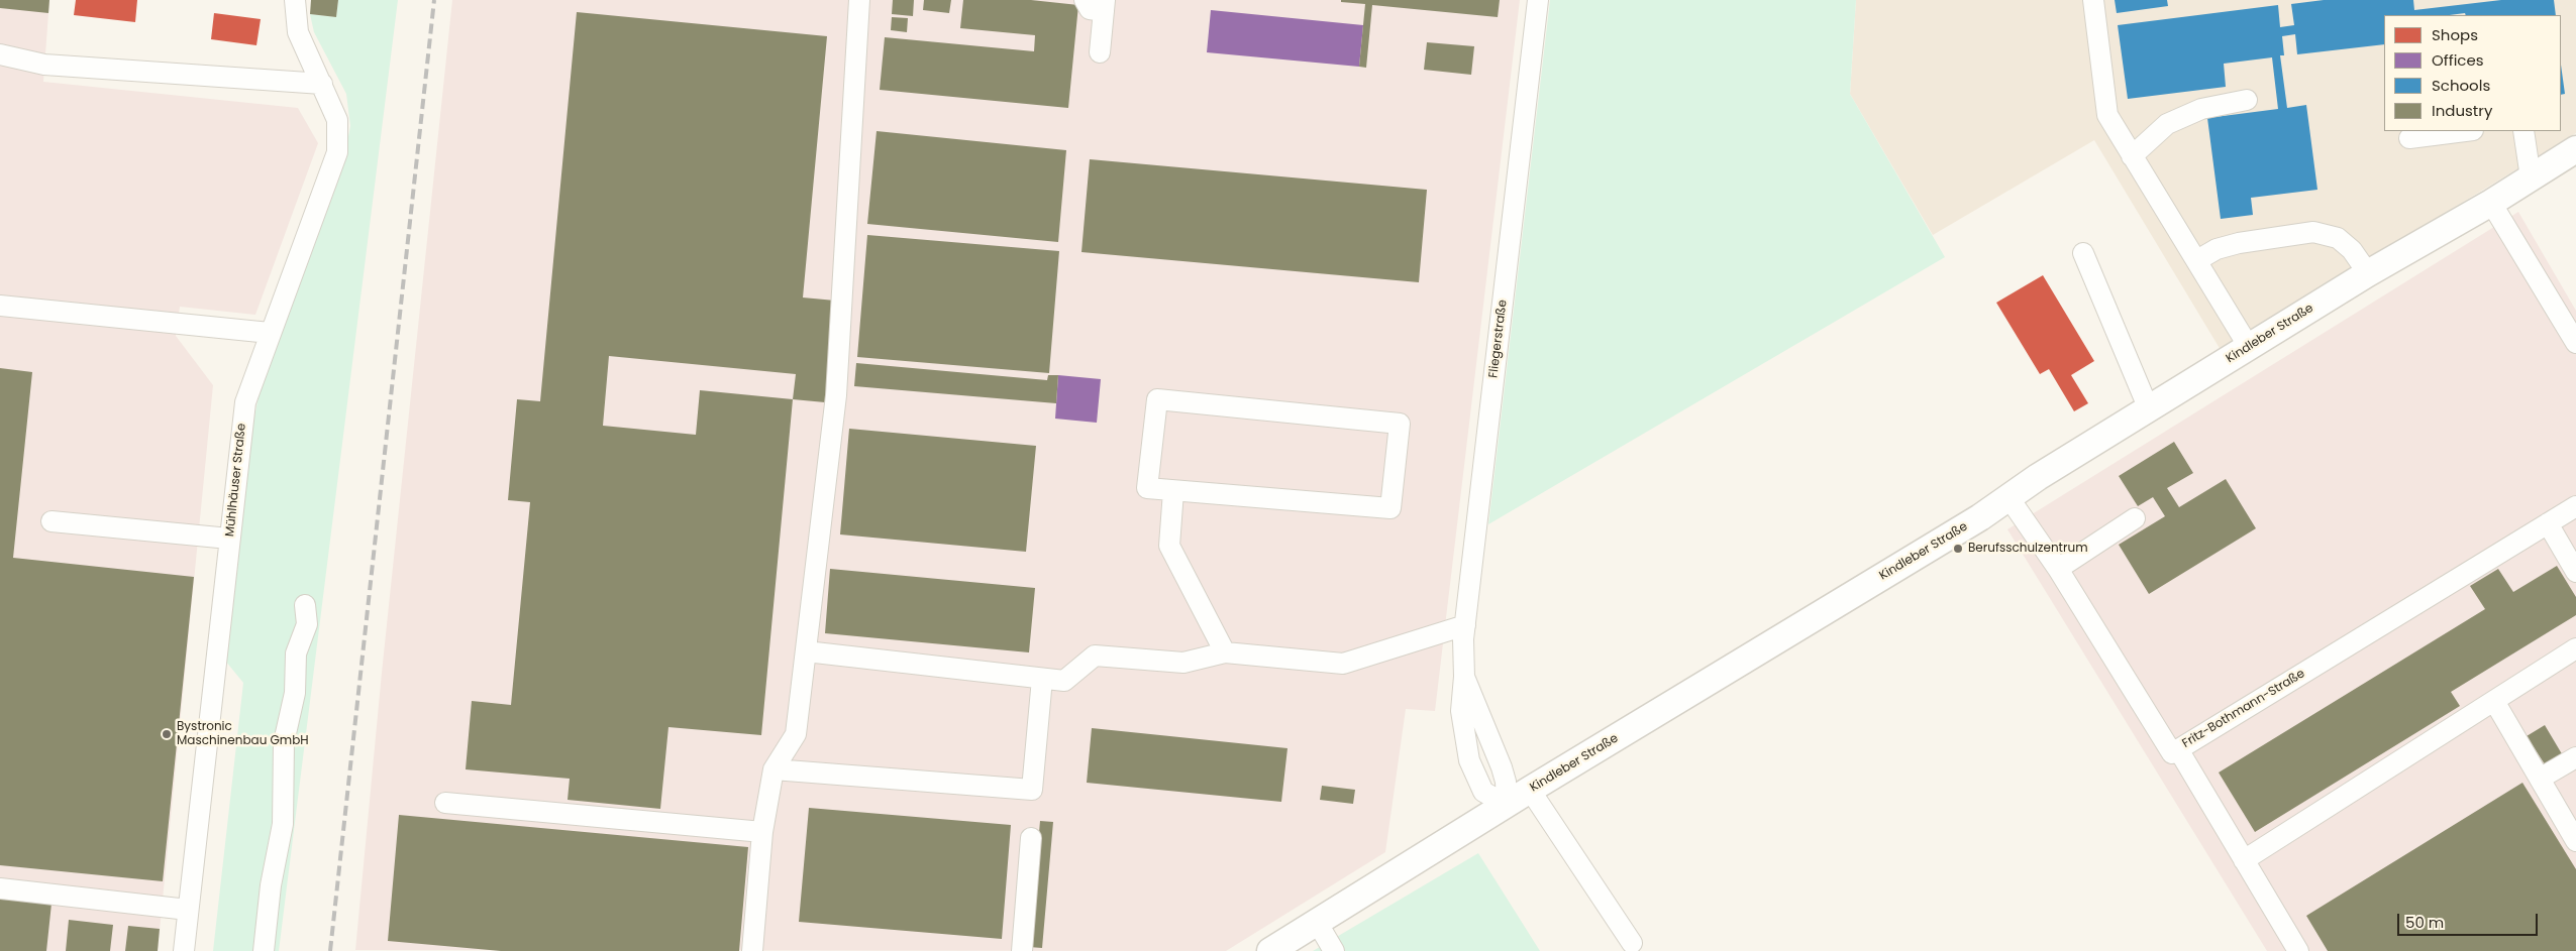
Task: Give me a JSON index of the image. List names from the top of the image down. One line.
{"streets":{"main road":["Kindleber Straße"],"street":["Fliegerstraße","Mühlhäuser Straße","Fritz-Bothmann-Straße"]},"crossings":[["Kindleber Straße","Fliegerstraße"],["Kindleber Straße","Fritz-Bothmann-Straße"]],"places":["Berufsschulzentrum","Bystronic Maschinenbau GmbH"],"legend":["Shops","Offices","Schools","Industry"],"scale_bar":"50 m"}
